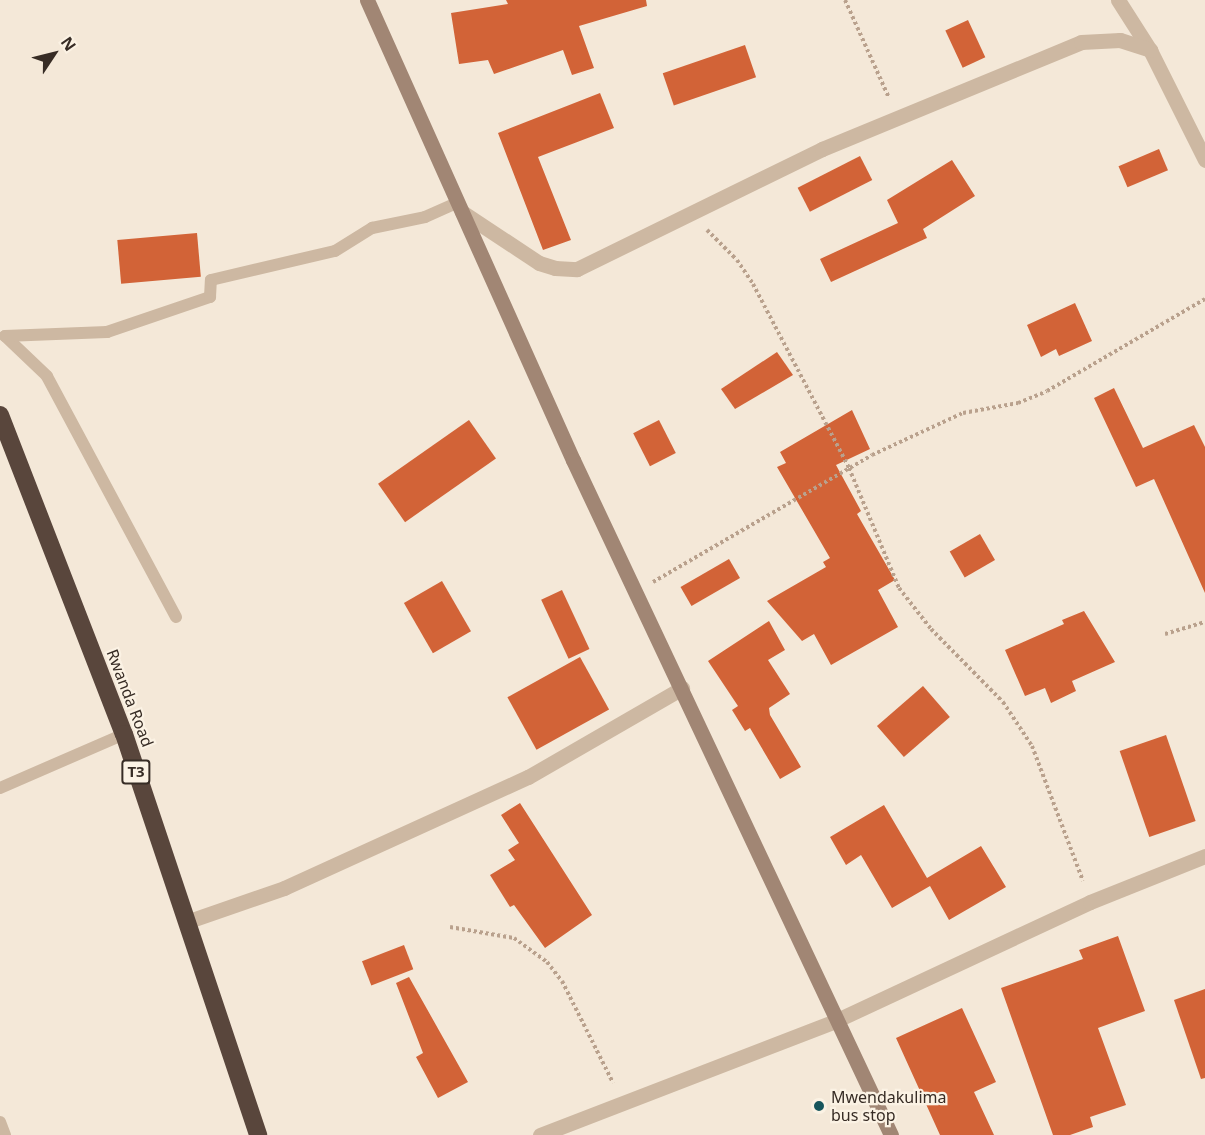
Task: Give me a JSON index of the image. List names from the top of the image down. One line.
{"streets":{"highway":["Rwanda Road","T3"]},"places":["Mwendakulima bus stop"],"north":"top right"}
